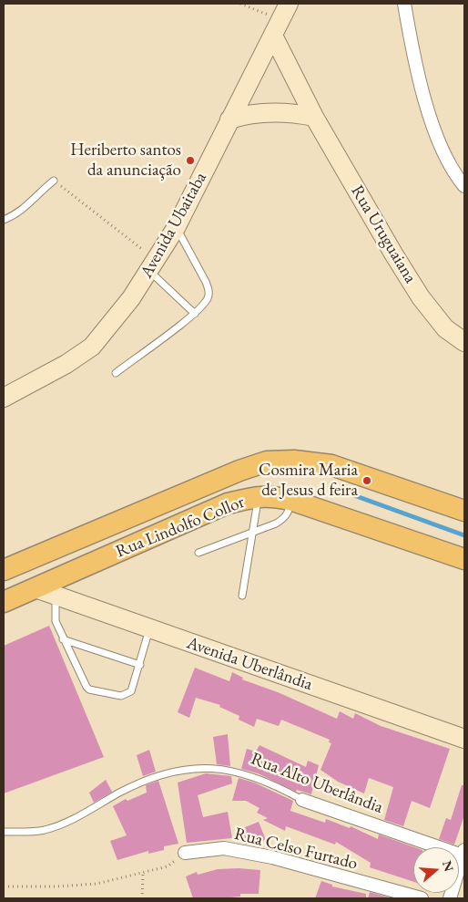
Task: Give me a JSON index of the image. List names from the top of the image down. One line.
{"streets":{"main road":["Rua Lindolfo Collor"],"street":["Avenida Ubaitaba","Rua Uruguaiana","Avenida Uberlândia","Rua Alto Uberlândia","Rua Celso Furtado"]},"crossings":[["Avenida Ubaitaba","Rua Uruguaiana"],["Rua Lindolfo Collor","Avenida Uberlândia"]],"places":["Heriberto santos da anunciação","Cosmira Maria de Jesus d feira"],"north":"right"}
